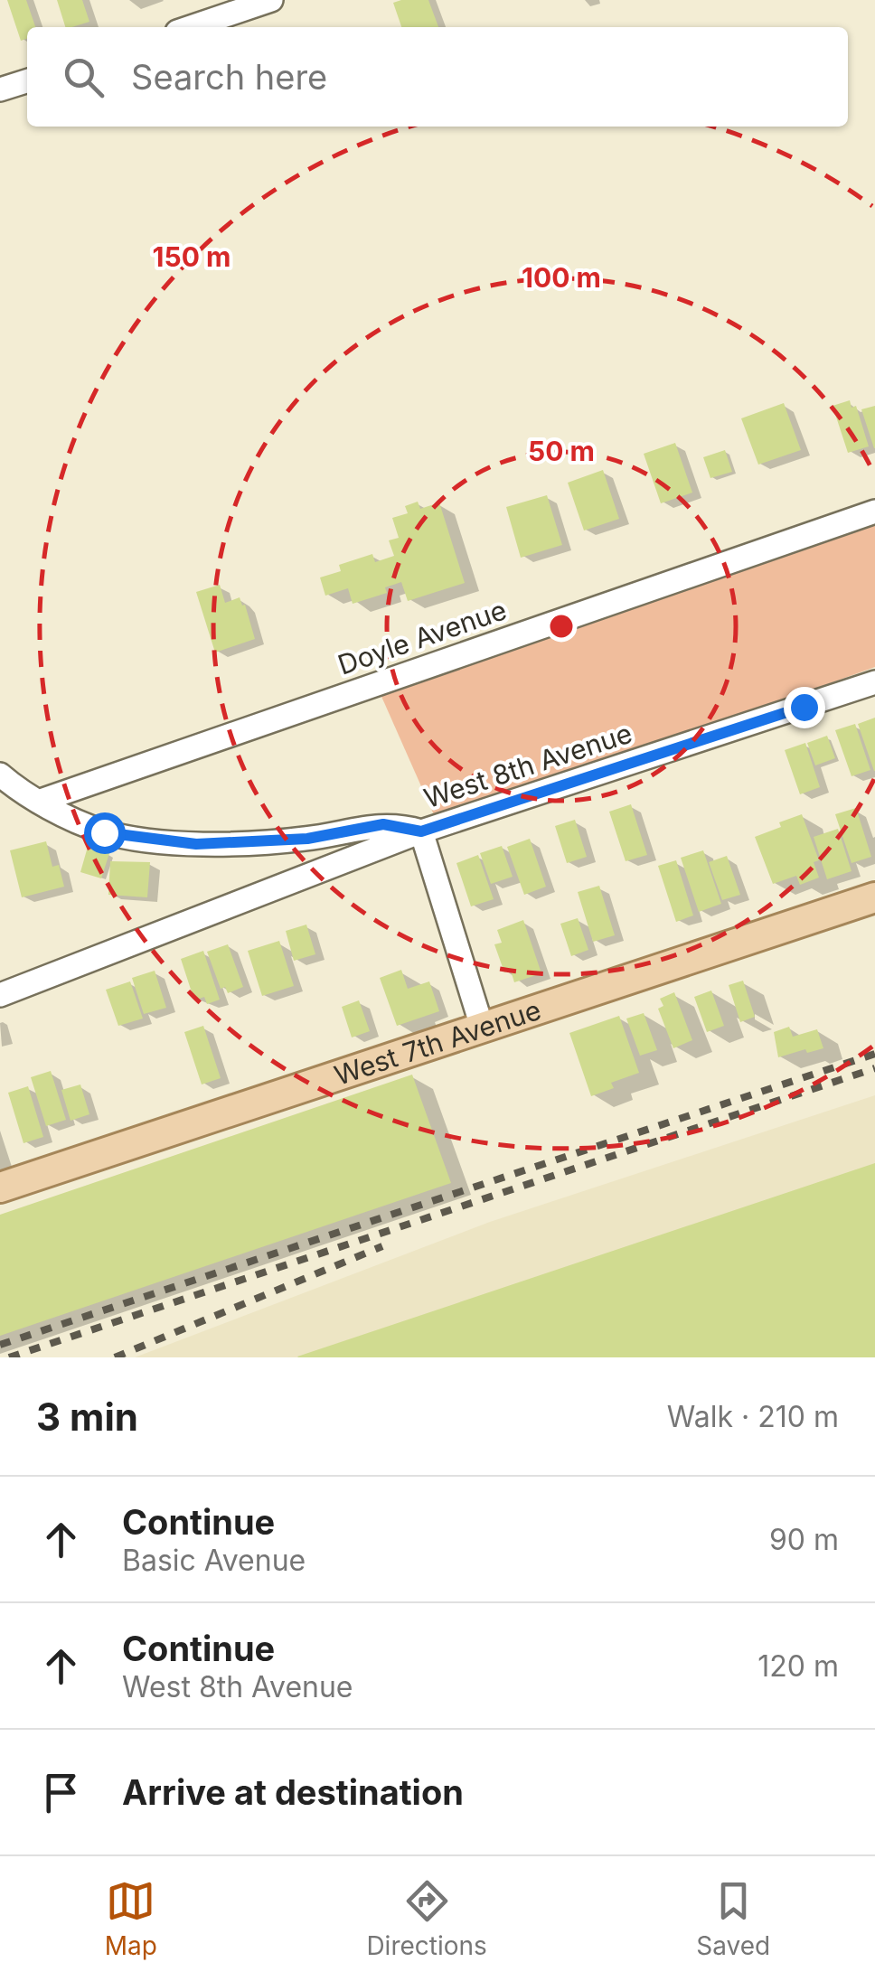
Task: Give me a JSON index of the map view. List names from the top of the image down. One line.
{"streets":{"main road":["West 7th Avenue"],"street":["Doyle Avenue","West 8th Avenue"]},"page":{"search":"Search here","heading":["3 min","Walk · 210 m"],"list":[["Continue","Basic Avenue","90 m"],["Continue","West 8th Avenue","120 m"],"Arrive at destination"],"nav":["Map","Directions","Saved"]},"rings":["150 m","100 m","50 m"]}
